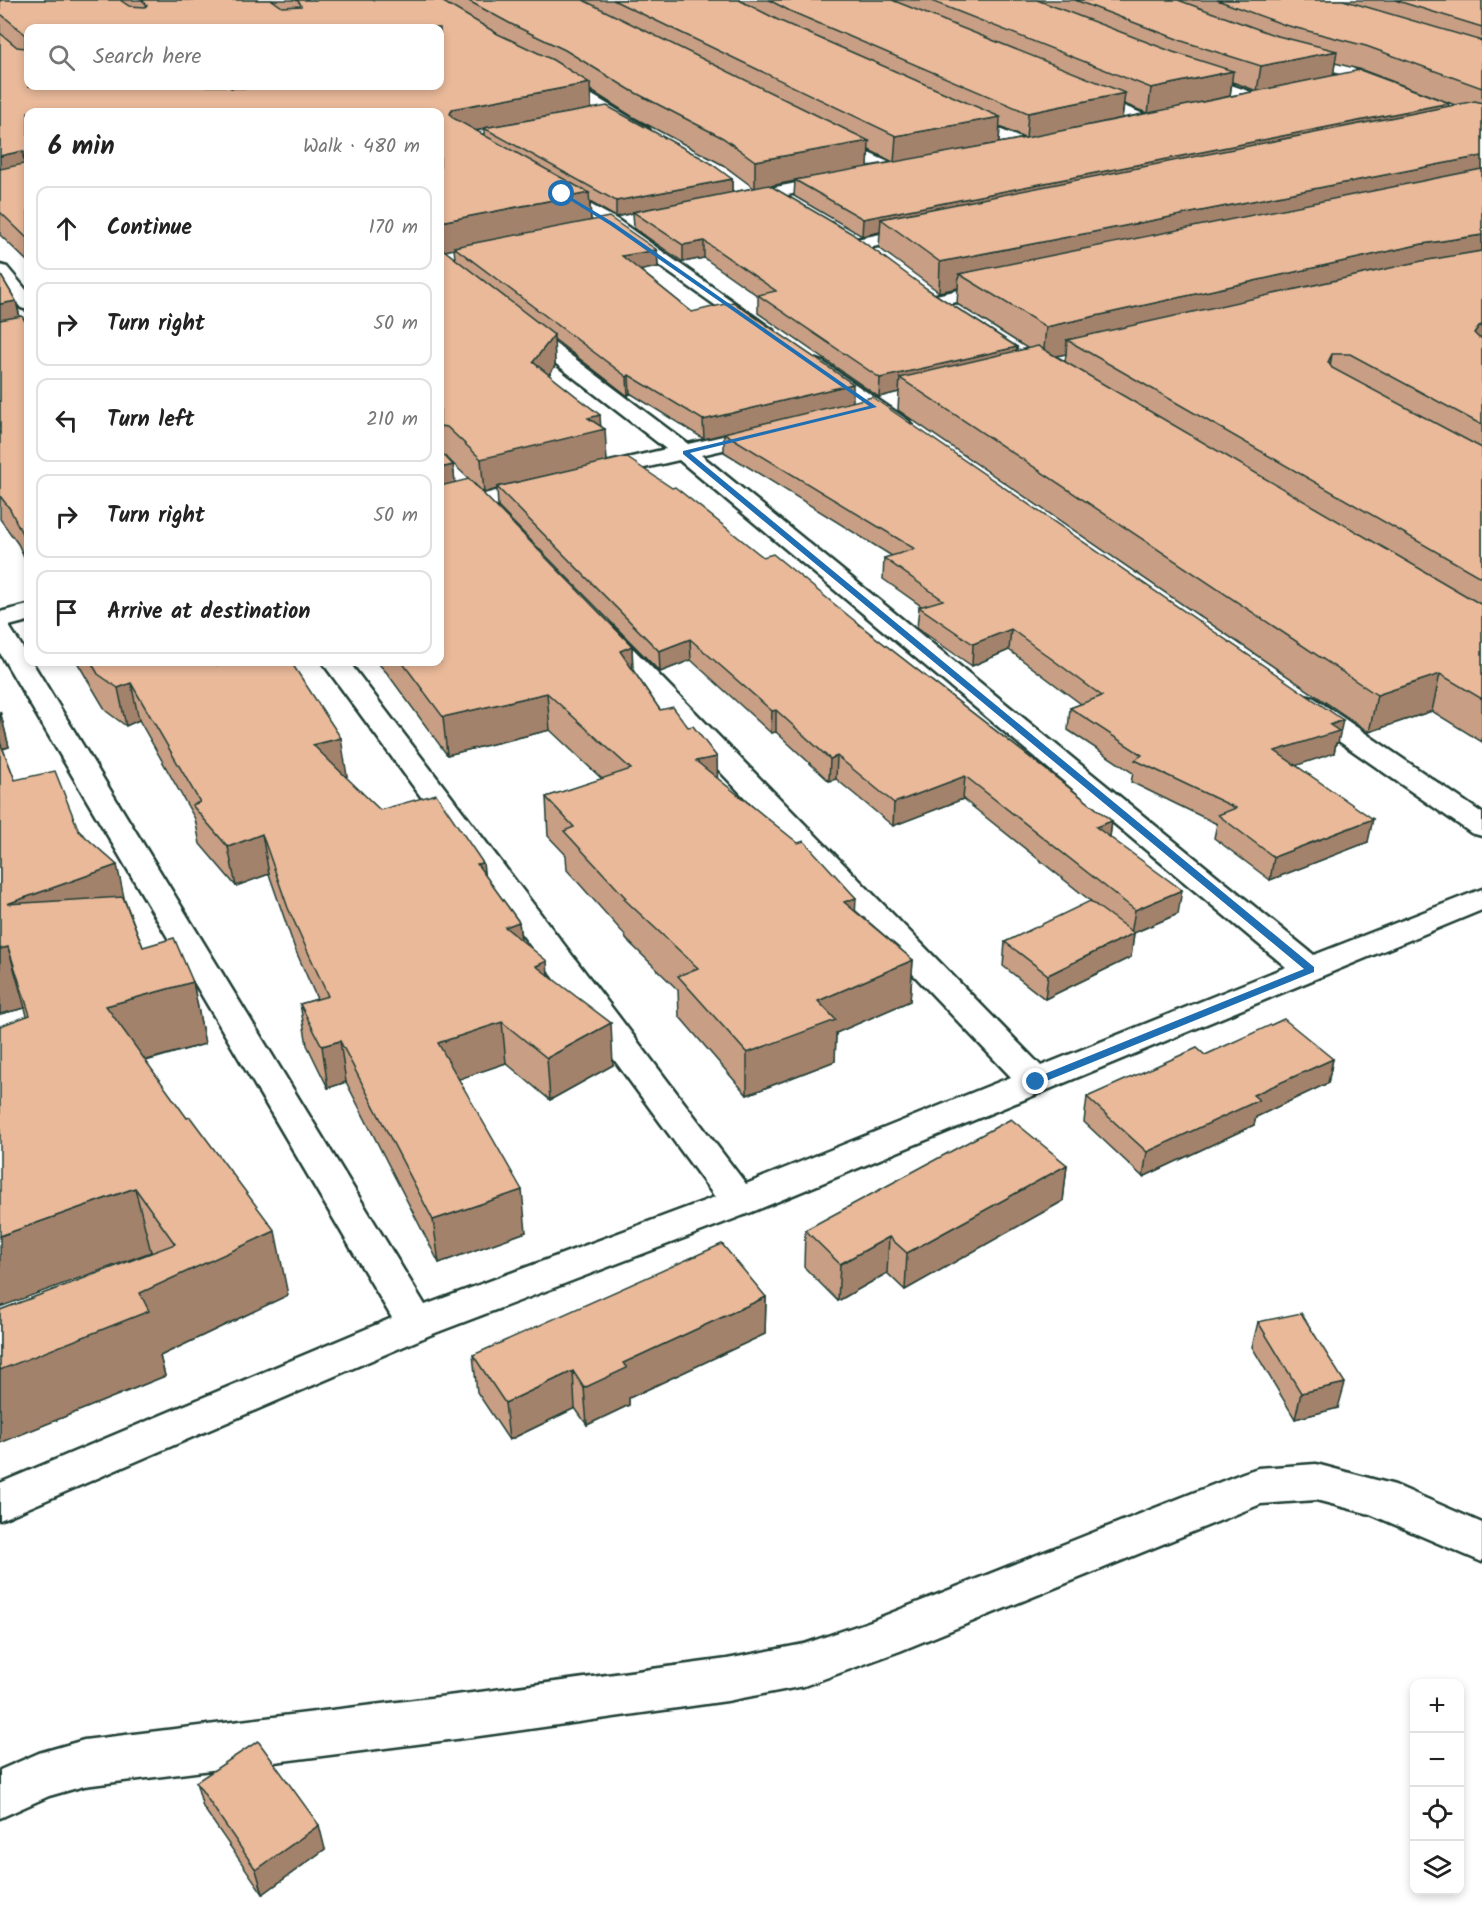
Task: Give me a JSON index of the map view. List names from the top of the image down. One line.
{"page":{"search":"Search here","heading":["6 min","Walk · 480 m"],"list":[["Continue","170 m"],["Turn right","50 m"],["Turn left","210 m"],["Turn right","50 m"],"Arrive at destination"],"map_buttons":["+","−"]}}
